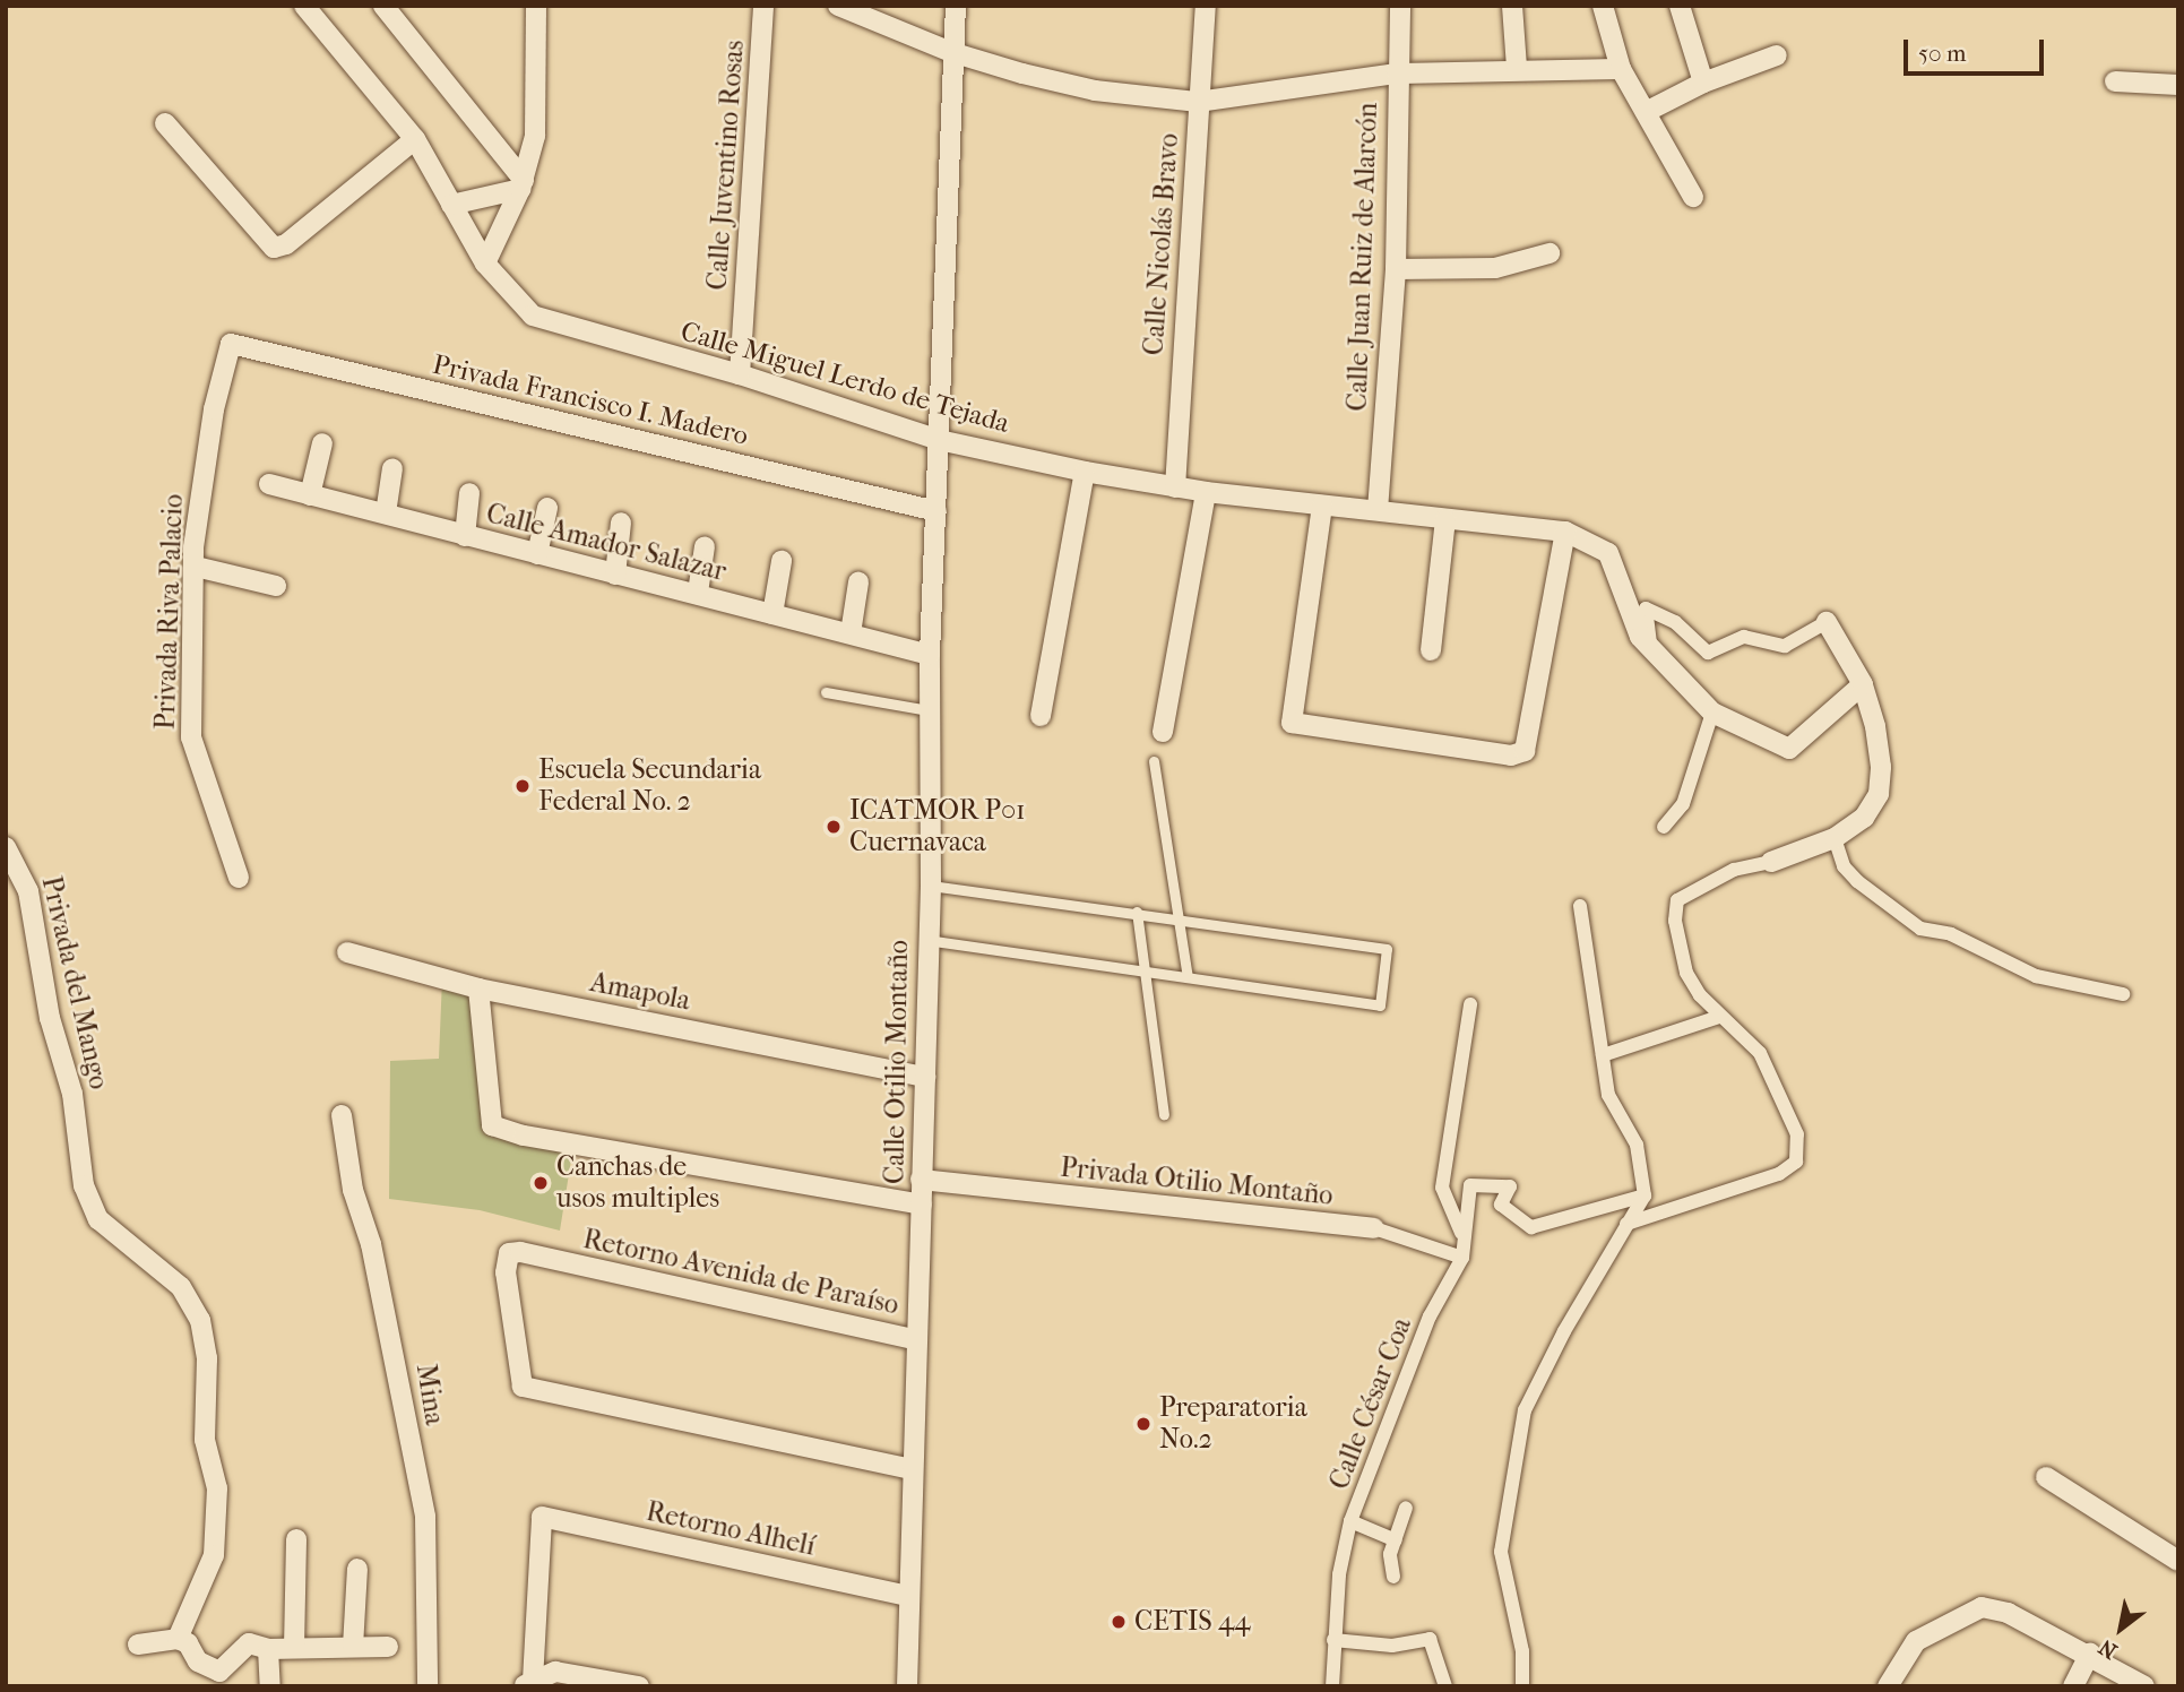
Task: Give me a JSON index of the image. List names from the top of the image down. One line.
{"streets":{"street":["Calle Juventino Rosas","Calle Nicolás Bravo","Calle Juan Ruiz de Alarcón","Calle Miguel Lerdo de Tejada","Privada Francisco I. Madero","Calle Amador Salazar","Privada Riva Palacio","Privada del Mango","Amapola","Calle Otilio Montaño","Privada Otilio Montaño","Retorno Avenida de Paraíso","Mina","Calle César Coa","Retorno Alhelí"]},"crossings":[["Calle Juventino Rosas","Calle Miguel Lerdo de Tejada"],["Calle Nicolás Bravo","Calle Miguel Lerdo de Tejada"],["Calle Juan Ruiz de Alarcón","Calle Miguel Lerdo de Tejada"],["Calle Miguel Lerdo de Tejada","Calle Otilio Montaño"],["Privada Francisco I. Madero","Privada Riva Palacio"],["Privada Francisco I. Madero","Calle Otilio Montaño"],["Calle Amador Salazar","Calle Otilio Montaño"],["Amapola","Calle Otilio Montaño"],["Calle Otilio Montaño","Privada Otilio Montaño"],["Calle Otilio Montaño","Retorno Avenida de Paraíso"],["Calle Otilio Montaño","Retorno Alhelí"],["Privada Otilio Montaño","Calle César Coa"]],"places":["Escuela Secundaria Federal No. 2","ICATMOR P01 Cuernavaca","Canchas de usos multiples","Preparatoria No.2","CETIS 44"],"scale_bar":"50 m","north":"bottom left"}
